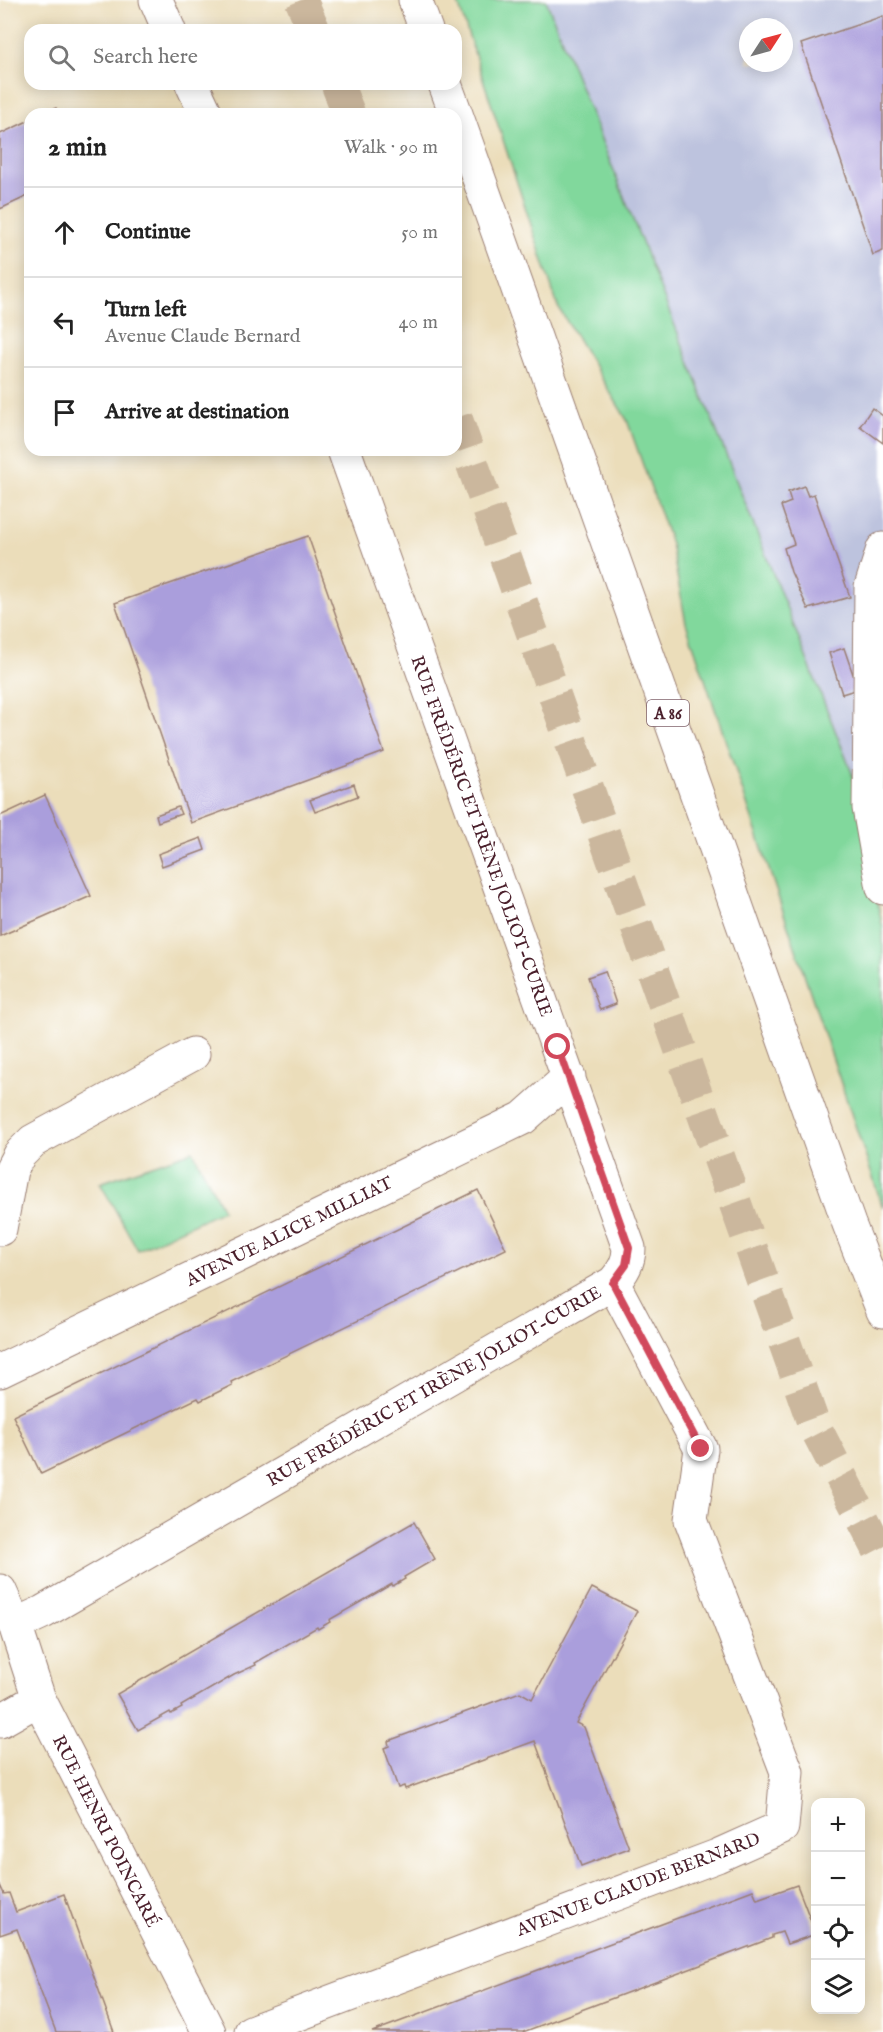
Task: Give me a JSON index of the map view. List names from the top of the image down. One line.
{"streets":{"main road":["A 86","RUE FRÉDÉRIC ET IRÈNE JOLIOT-CURIE","AVENUE ALICE MILLIAT","RUE HENRI POINCARÉ","AVENUE CLAUDE BERNARD"]},"crossings":[["RUE FRÉDÉRIC ET IRÈNE JOLIOT-CURIE","AVENUE ALICE MILLIAT"],["RUE FRÉDÉRIC ET IRÈNE JOLIOT-CURIE","RUE HENRI POINCARÉ"],["RUE FRÉDÉRIC ET IRÈNE JOLIOT-CURIE","AVENUE CLAUDE BERNARD"]],"north":"top right","page":{"search":"Search here","heading":["2 min","Walk · 90 m"],"list":[["Continue","50 m"],["Turn left","Avenue Claude Bernard","40 m"],"Arrive at destination"],"map_buttons":["+","−"]}}
